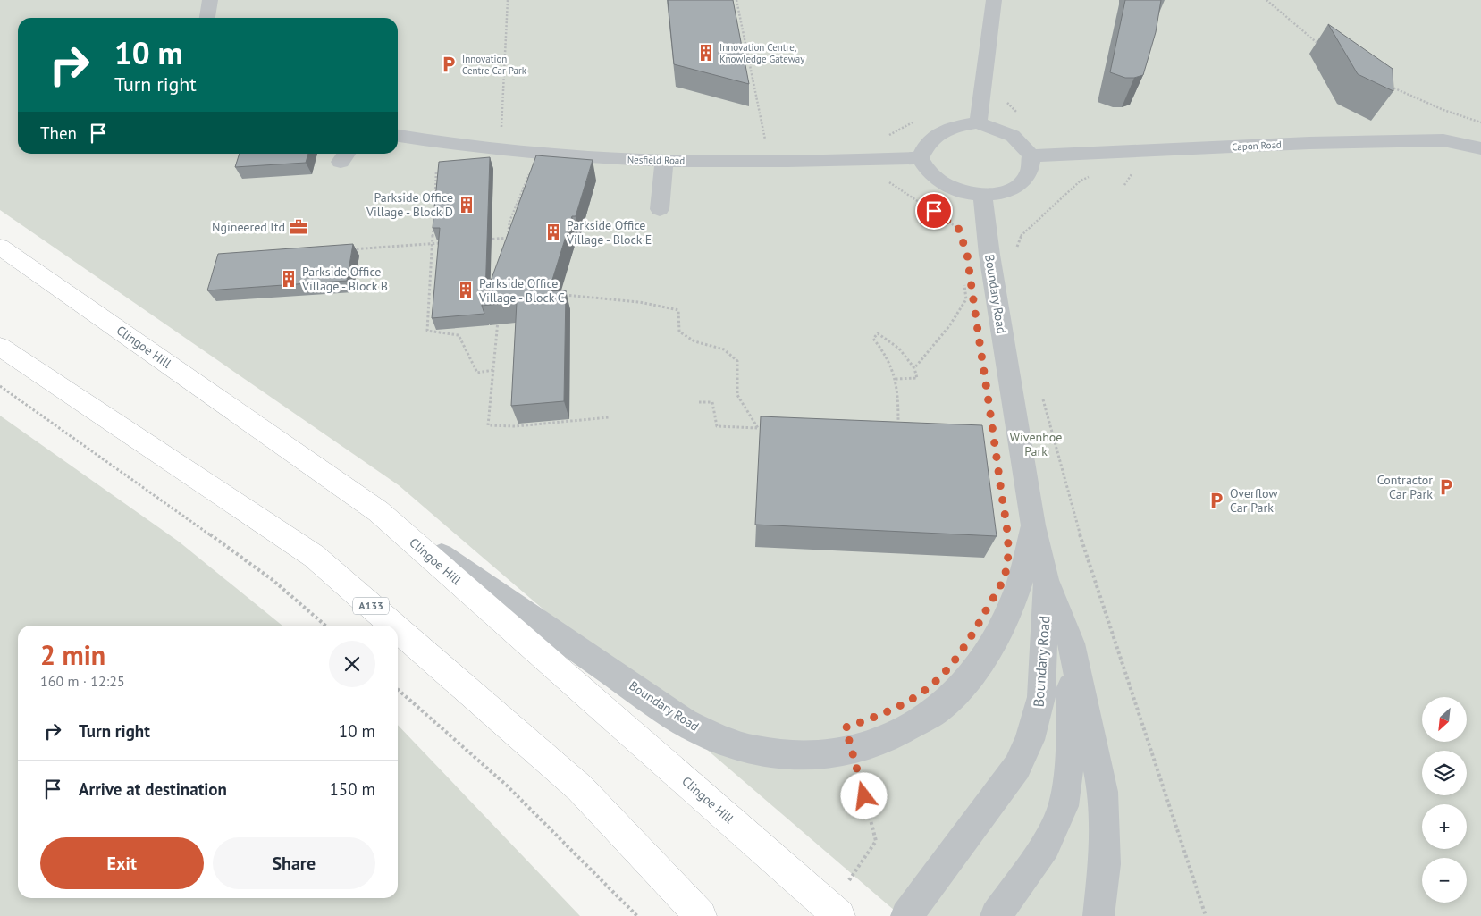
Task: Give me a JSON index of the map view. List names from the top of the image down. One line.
{"streets":{"main road":["Clingoe Hill","A133"],"street":["Capon Road","Nesfield Road","Boundary Road"]},"crossings":[["Capon Road","Nesfield Road"],["Capon Road","Boundary Road"],["Nesfield Road","Boundary Road"],["Boundary Road","Clingoe Hill"]],"parks":["Wivenhoe Park"],"places":{"building":["Innovation Centre, Knowledge Gateway","Parkside Office Village - Block D","Parkside Office Village - Block E","Parkside Office Village - Block B","Parkside Office Village - Block C"],"parking":["Innovation Centre Car Park","Contractor Car Park","Overflow Car Park"],"office":["Ngineered ltd"]},"north":"bottom left","page":{"turn":["10 m","Turn right"],"then":"Then","heading":["2 min","160 m · 12:25"],"map_buttons":["+","−"],"list":[{"name":"Turn right","value":"10 m"},{"name":"Arrive at destination","value":"150 m"}],"buttons":["Exit","Share"]}}
